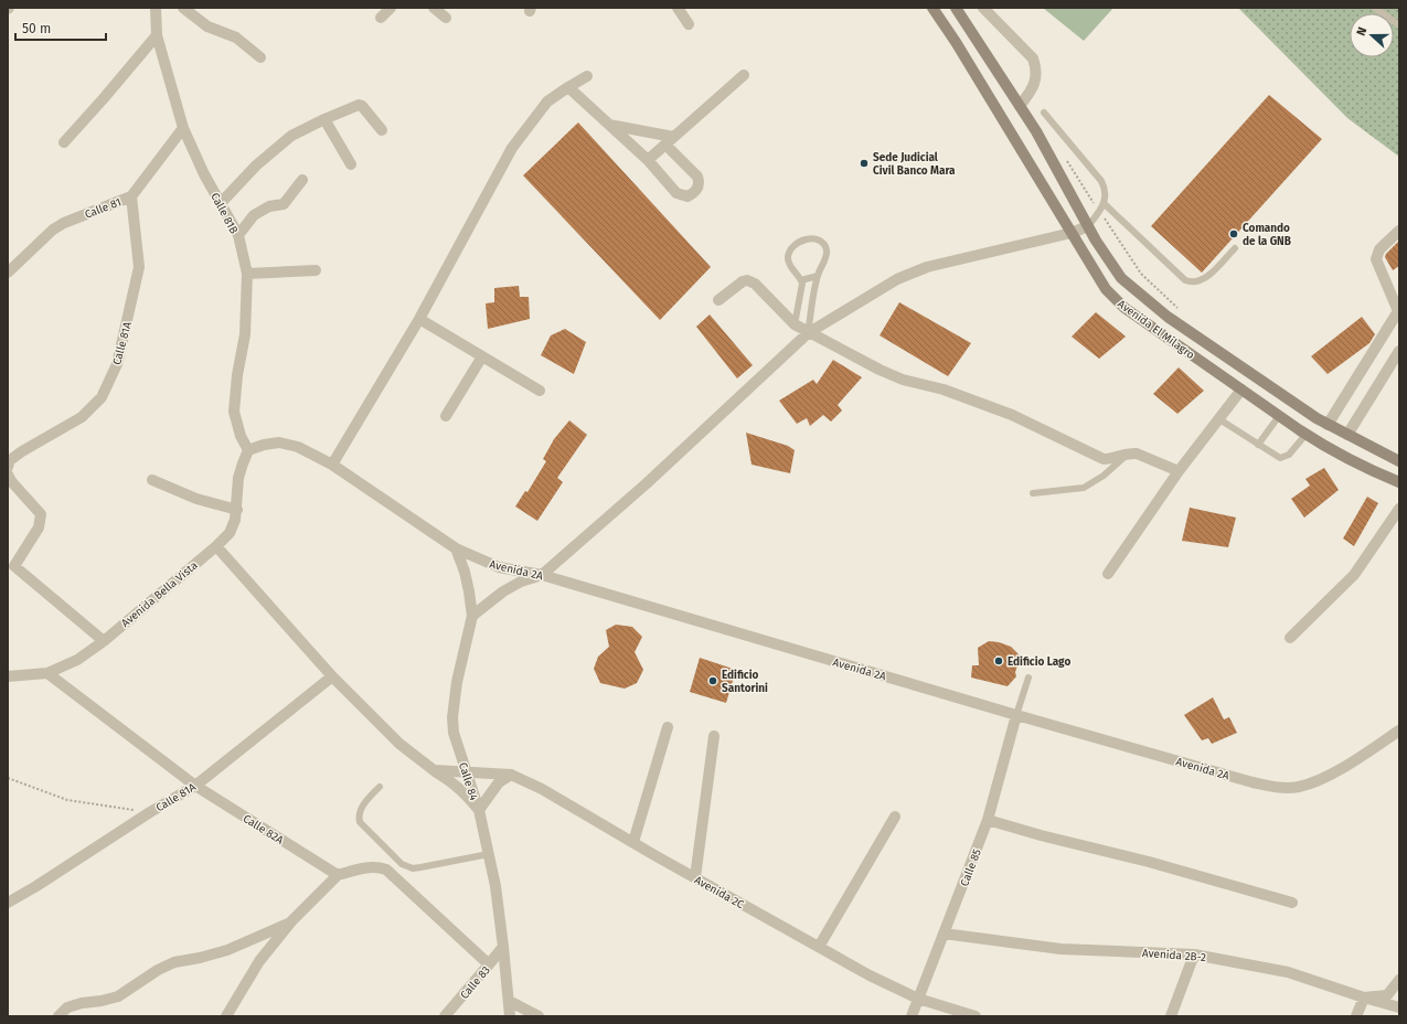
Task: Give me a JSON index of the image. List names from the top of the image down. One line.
{"streets":{"main road":["Avenida El Milagro"],"street":["Calle 81","Calle 81B","Calle 81A","Avenida 2A","Avenida Bella Vista","Calle 84","Calle 82A","Calle 85","Avenida 2C","Avenida 2B-2","Calle 83"]},"crossings":[["Calle 81","Calle 81B"],["Calle 81","Calle 81A"],["Calle 81B","Avenida 2A"],["Calle 81B","Avenida Bella Vista"],["Calle 81A","Calle 82A"],["Avenida 2A","Avenida Bella Vista"],["Avenida 2A","Calle 84"],["Avenida 2A","Calle 85"],["Avenida Bella Vista","Calle 82A"],["Calle 84","Avenida 2C"],["Calle 84","Calle 83"],["Calle 85","Avenida 2C"],["Calle 85","Avenida 2B-2"]],"places":["Sede Judicial Civil Banco Mara","Comando de la GNB","Edificio Lago","Edificio Santorini"],"scale_bar":"50 m","north":"left"}
